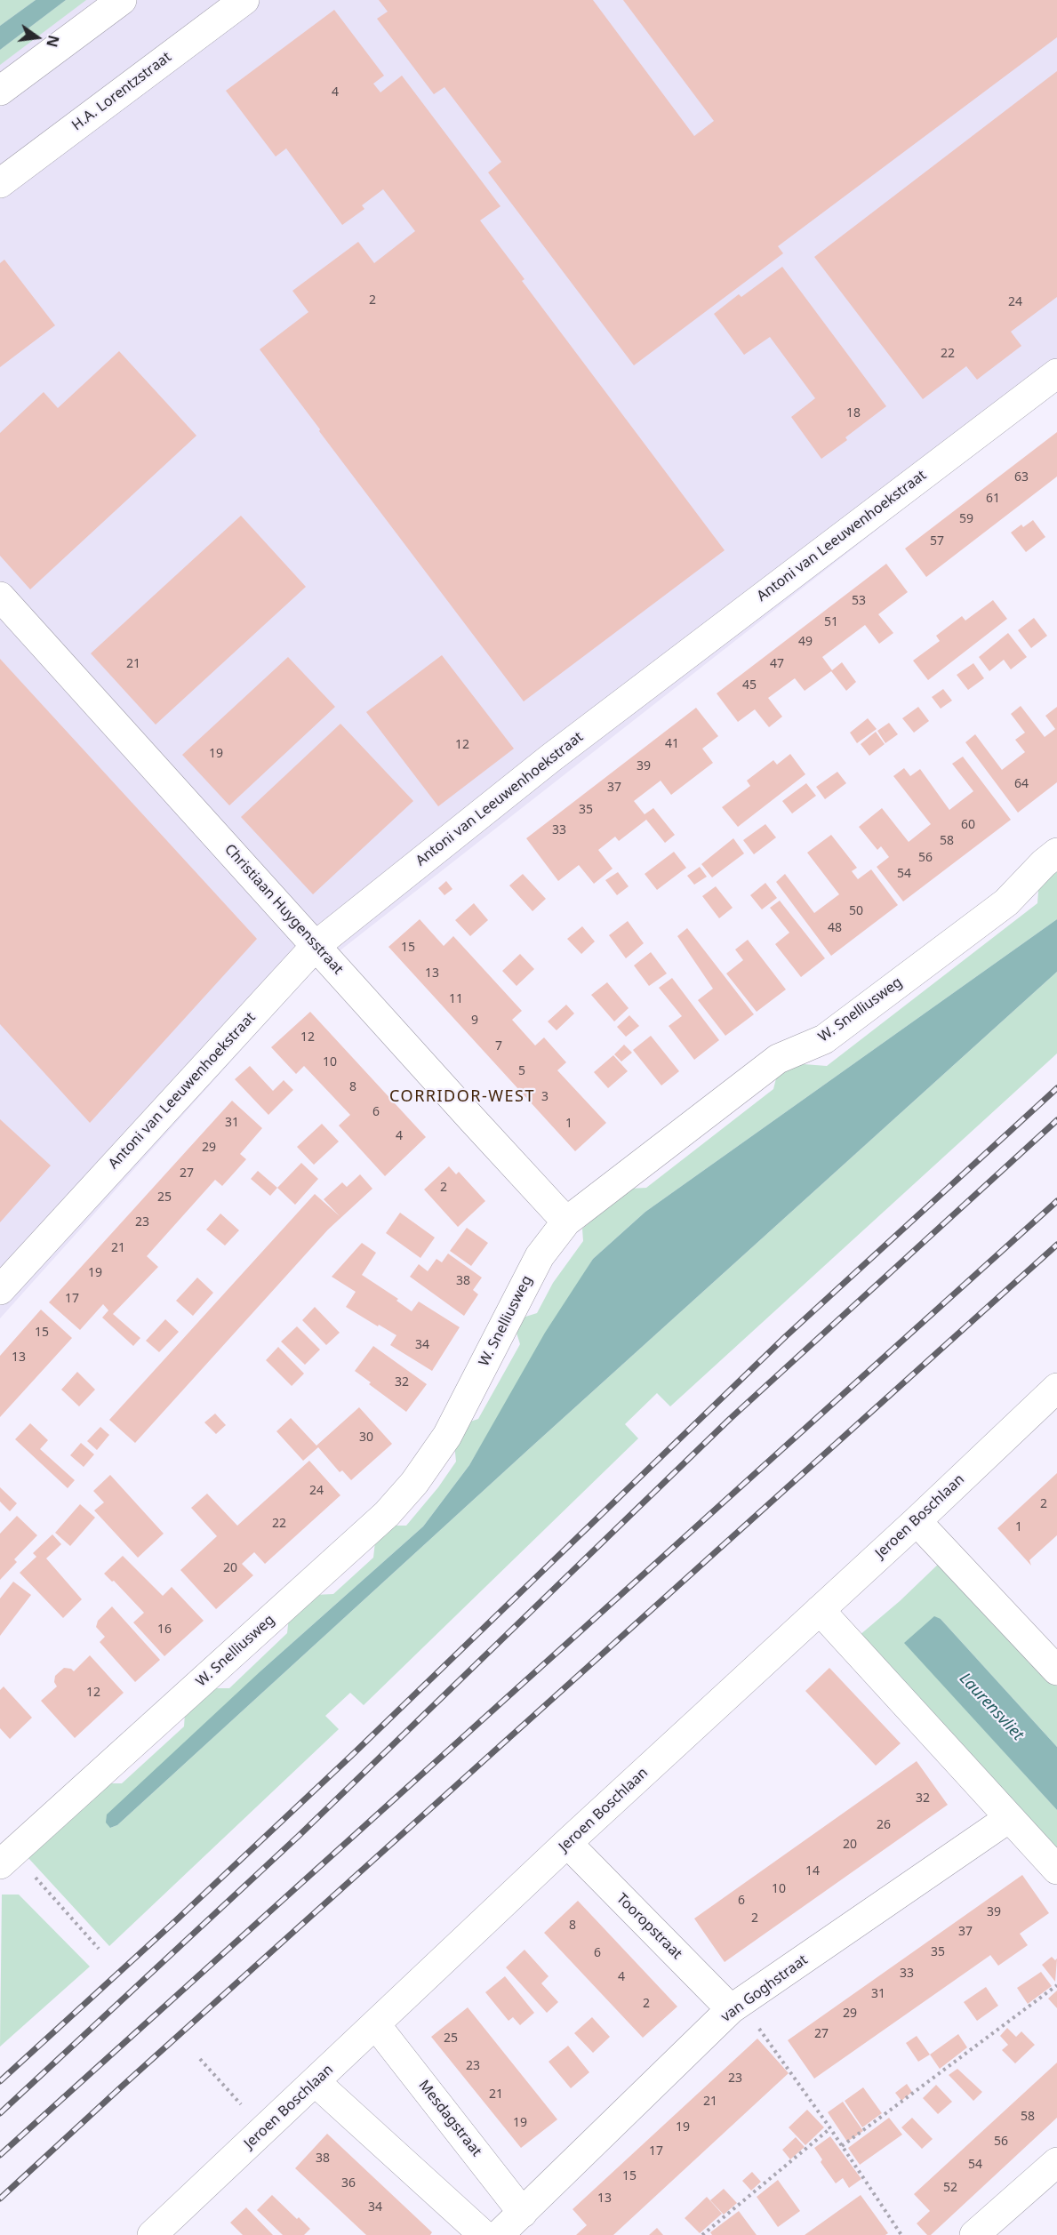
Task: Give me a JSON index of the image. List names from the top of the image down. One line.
{"streets":{"street":["H.A. Lorentzstraat","Antoni van Leeuwenhoekstraat","Christiaan Huygensstraat","W. Snelliusweg","Jeroen Boschlaan","Tooropstraat","van Goghstraat","Mesdagstraat"]},"crossings":[["Antoni van Leeuwenhoekstraat","Christiaan Huygensstraat"],["Christiaan Huygensstraat","W. Snelliusweg"],["Jeroen Boschlaan","Tooropstraat"],["Jeroen Boschlaan","Mesdagstraat"],["Tooropstraat","van Goghstraat"],["van Goghstraat","Mesdagstraat"]],"districts":["CORRIDOR-WEST"],"water":["Laurensvliet"],"house_numbers":["4","2","24","22","18","63","61","59","57","53","51","49","21","47","45","41","12","19","39","64","37","35","60","33","58","56","54","50","48","15","13","11","9","12","7","10","5","8","3","6","31","1","4","29","27","2","25","23","21","19","38","17","15","34","13","32","30","24","2","22","1","20","16","12","32","26","20","14","10","6","39","2","8","37","35","6","33","4","31","2","29","27","25","23","23","21","21","58","19","19","56","17","38","54","15","36","52","13","34"],"north":"right"}
